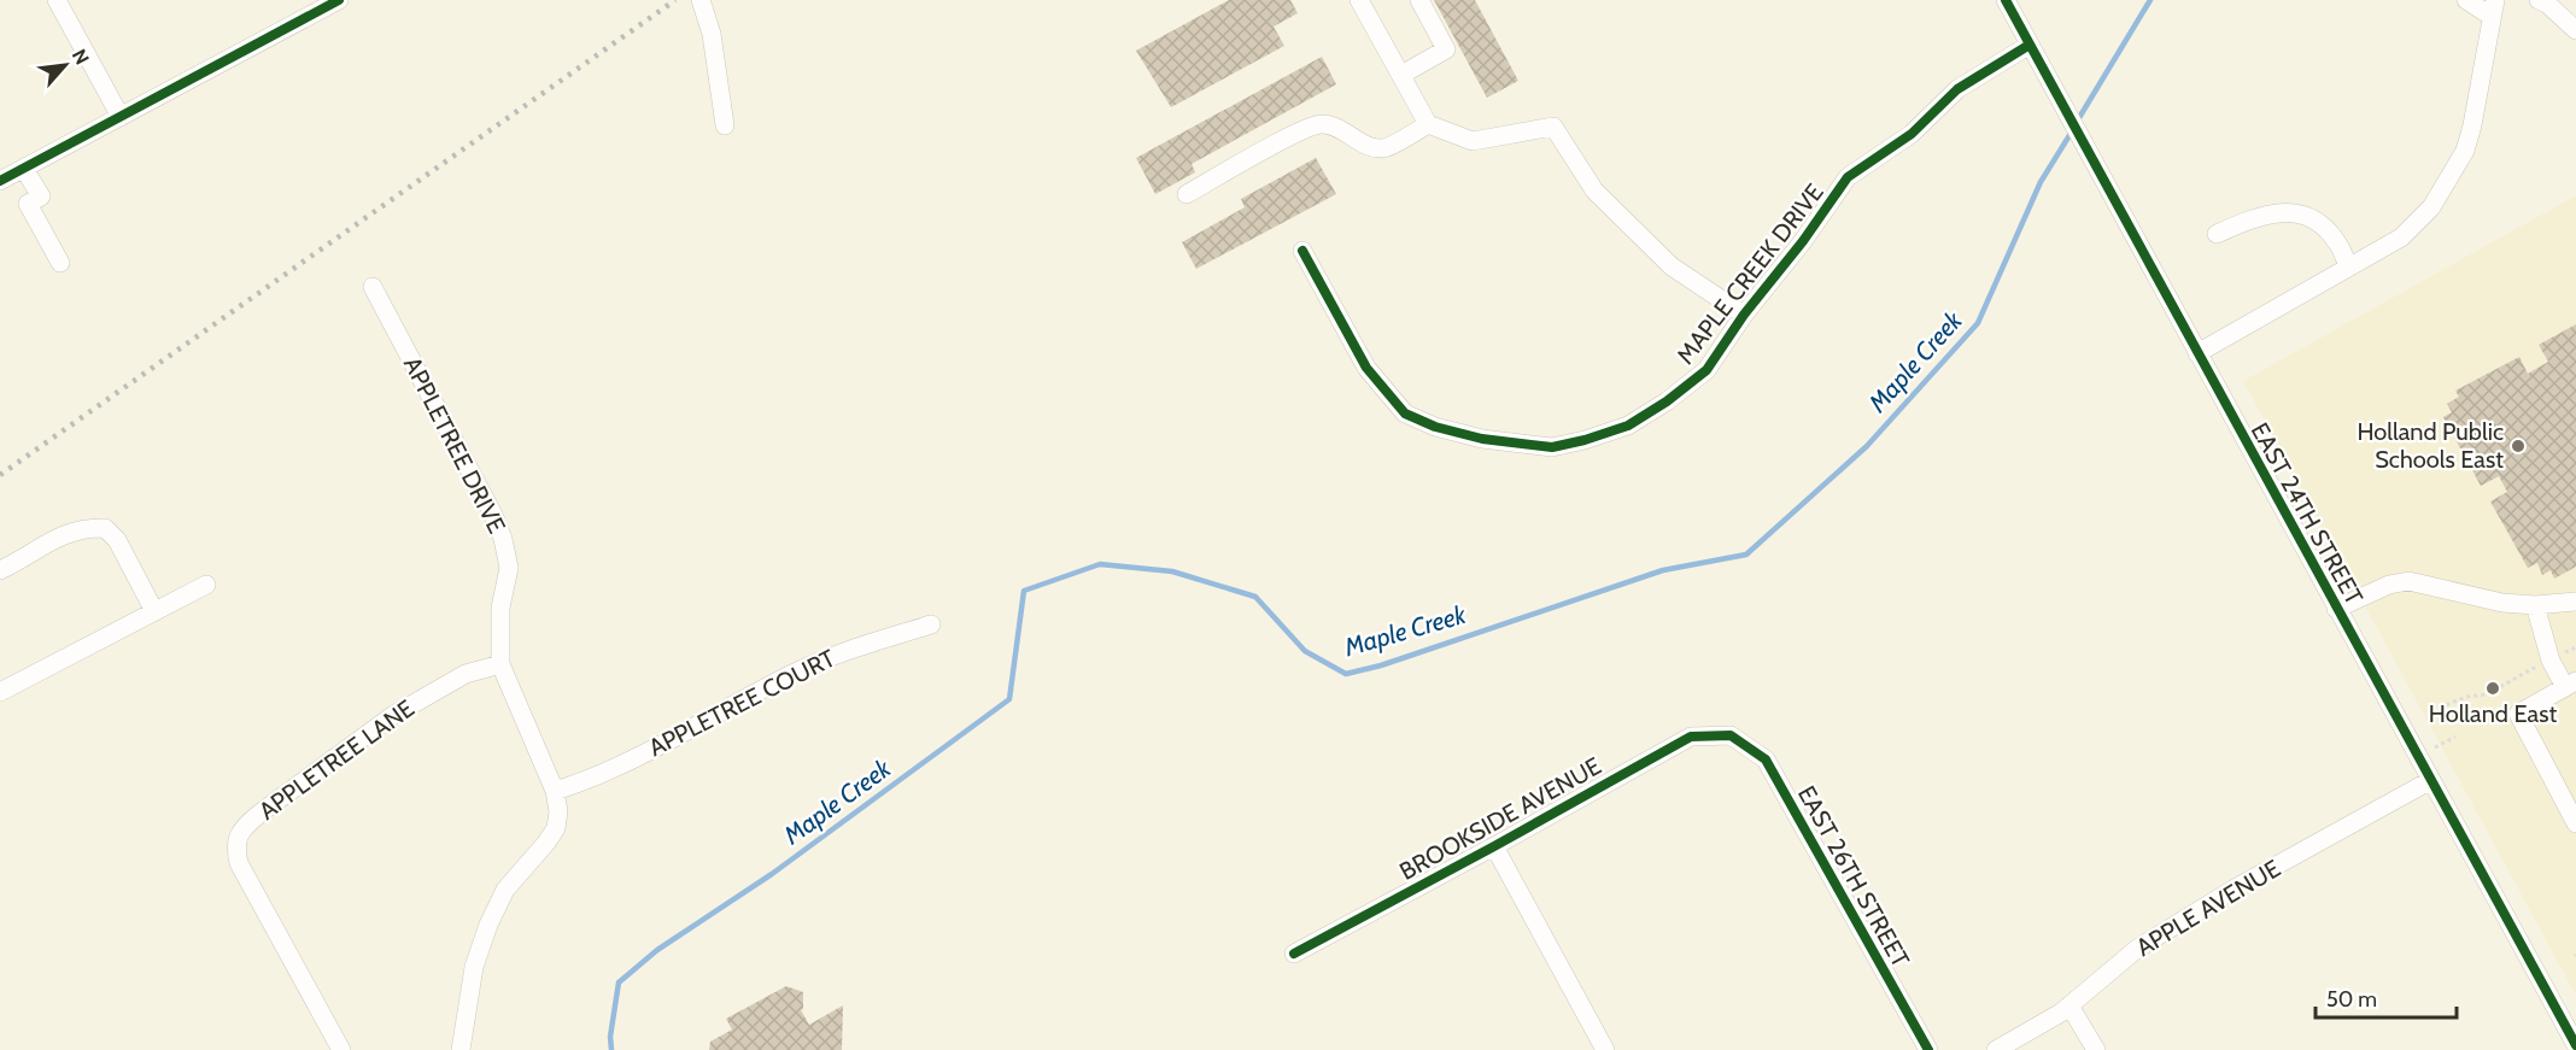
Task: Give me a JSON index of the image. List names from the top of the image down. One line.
{"streets":{"street":["MAPLE CREEK DRIVE","APPLETREE DRIVE","EAST 24TH STREET","APPLETREE COURT","APPLETREE LANE","BROOKSIDE AVENUE","EAST 26TH STREET","APPLE AVENUE"]},"crossings":[["MAPLE CREEK DRIVE","EAST 24TH STREET"],["APPLETREE DRIVE","APPLETREE COURT"],["APPLETREE DRIVE","APPLETREE LANE"],["EAST 24TH STREET","APPLE AVENUE"],["BROOKSIDE AVENUE","EAST 26TH STREET"]],"water":["Maple Creek"],"places":["Holland Public Schools East","Holland East"],"scale_bar":"50 m","north":"top right"}
